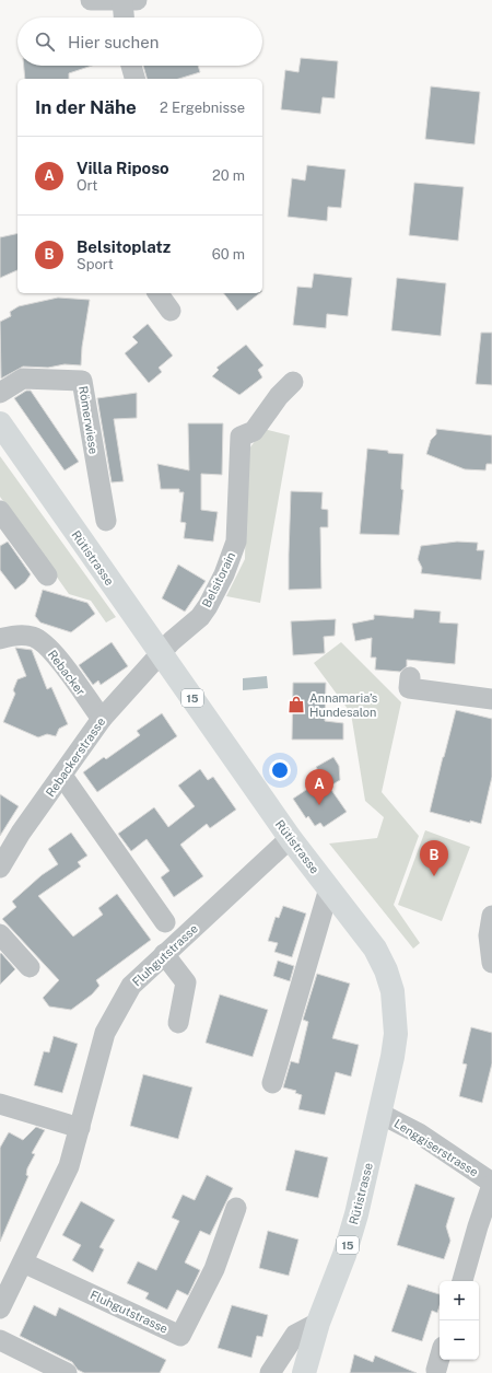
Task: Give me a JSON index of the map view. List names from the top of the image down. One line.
{"streets":{"main road":["Rütistrasse","15"],"street":["Römerwiese","Belsitorain","Rebacker","Rebackerstrasse","Fluhgutstrasse","Lenggiserstrasse"]},"crossings":[["Rütistrasse","Belsitorain"],["Rütistrasse","Rebackerstrasse"],["Rütistrasse","Fluhgutstrasse"],["Rütistrasse","Lenggiserstrasse"],["Belsitorain","Rebackerstrasse"],["Rebacker","Rebackerstrasse"]],"places":{"shop":["Annamaria’s Hundesalon"]},"page":{"search":"Hier suchen","heading":["In der Nähe","2 Ergebnisse"],"list":[{"mark":"A","name":"Villa Riposo","note":"Ort","value":"20 m"},{"mark":"B","name":"Belsitoplatz","note":"Sport","value":"60 m"}],"pins":["A","B"],"map_buttons":["+","−"]}}
